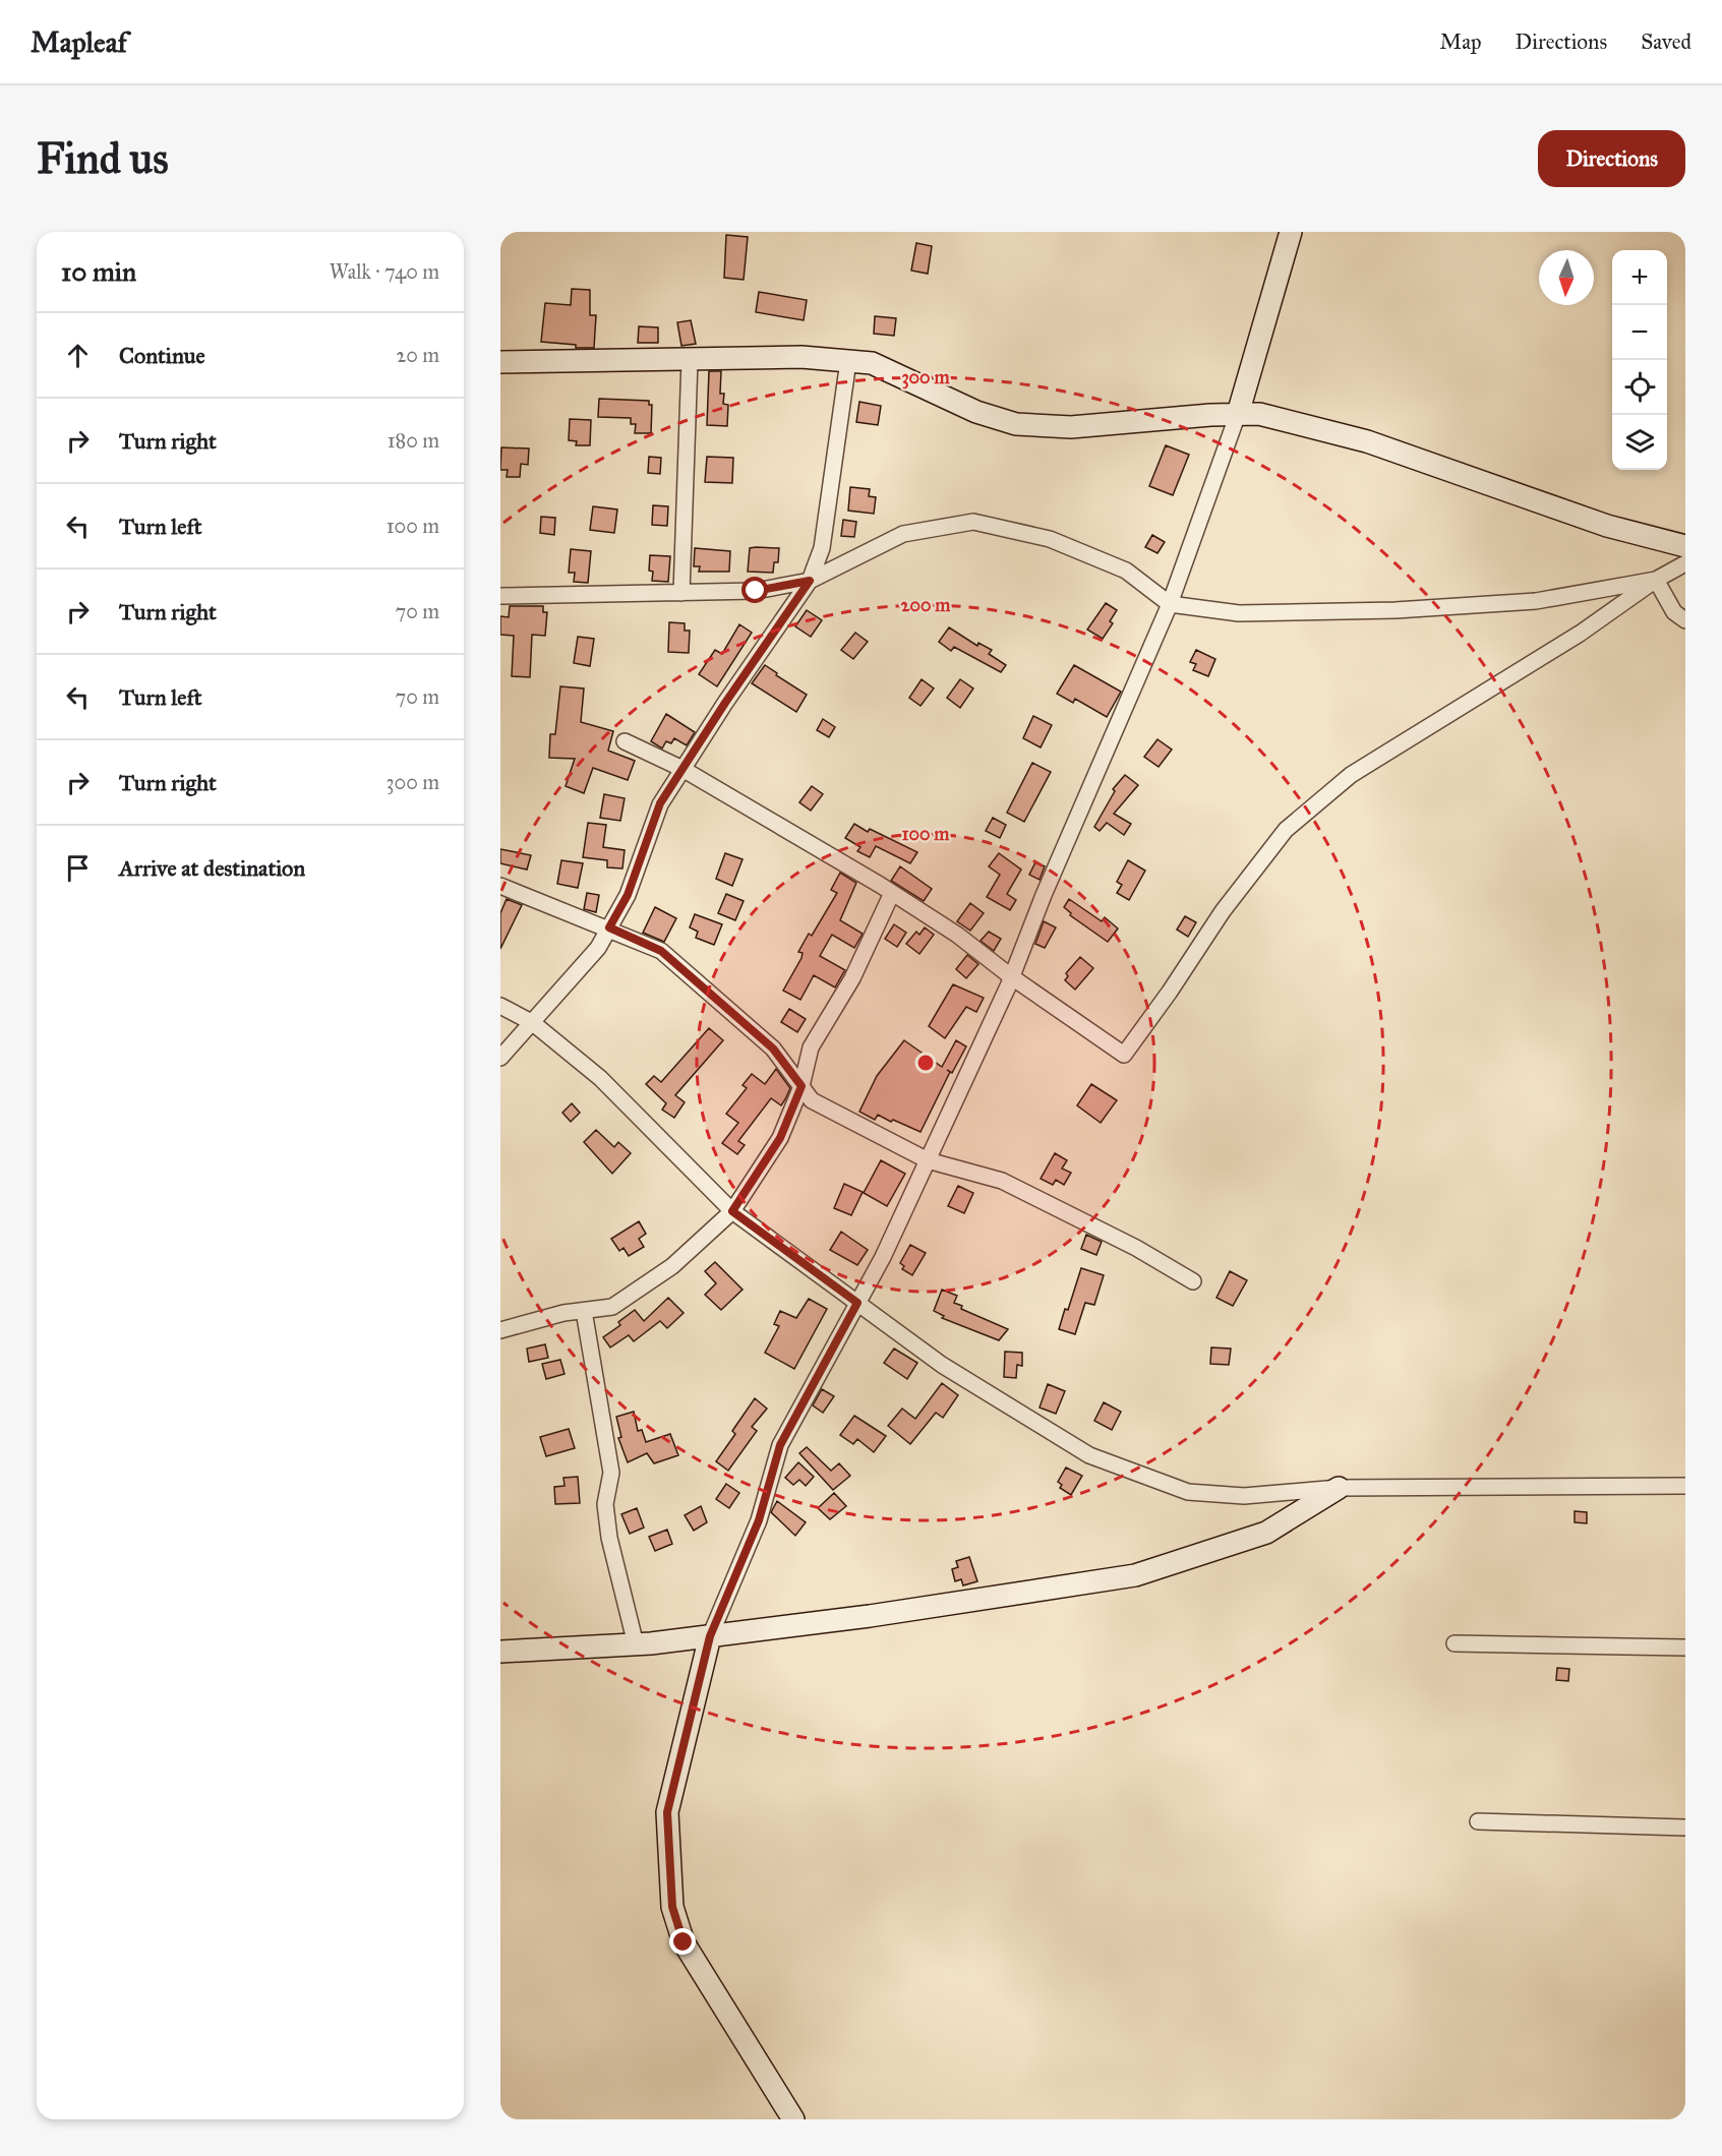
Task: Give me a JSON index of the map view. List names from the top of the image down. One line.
{"north":"bottom","page":{"header":"Mapleaf","nav":["Map","Directions","Saved"],"buttons":"Directions","title":"Find us","heading":["10 min","Walk · 740 m"],"map_buttons":["+","−"],"list":[["Continue","20 m"],["Turn right","180 m"],["Turn left","100 m"],["Turn right","70 m"],["Turn left","70 m"],["Turn right","300 m"],"Arrive at destination"]},"rings":["300 m","200 m","100 m"]}
